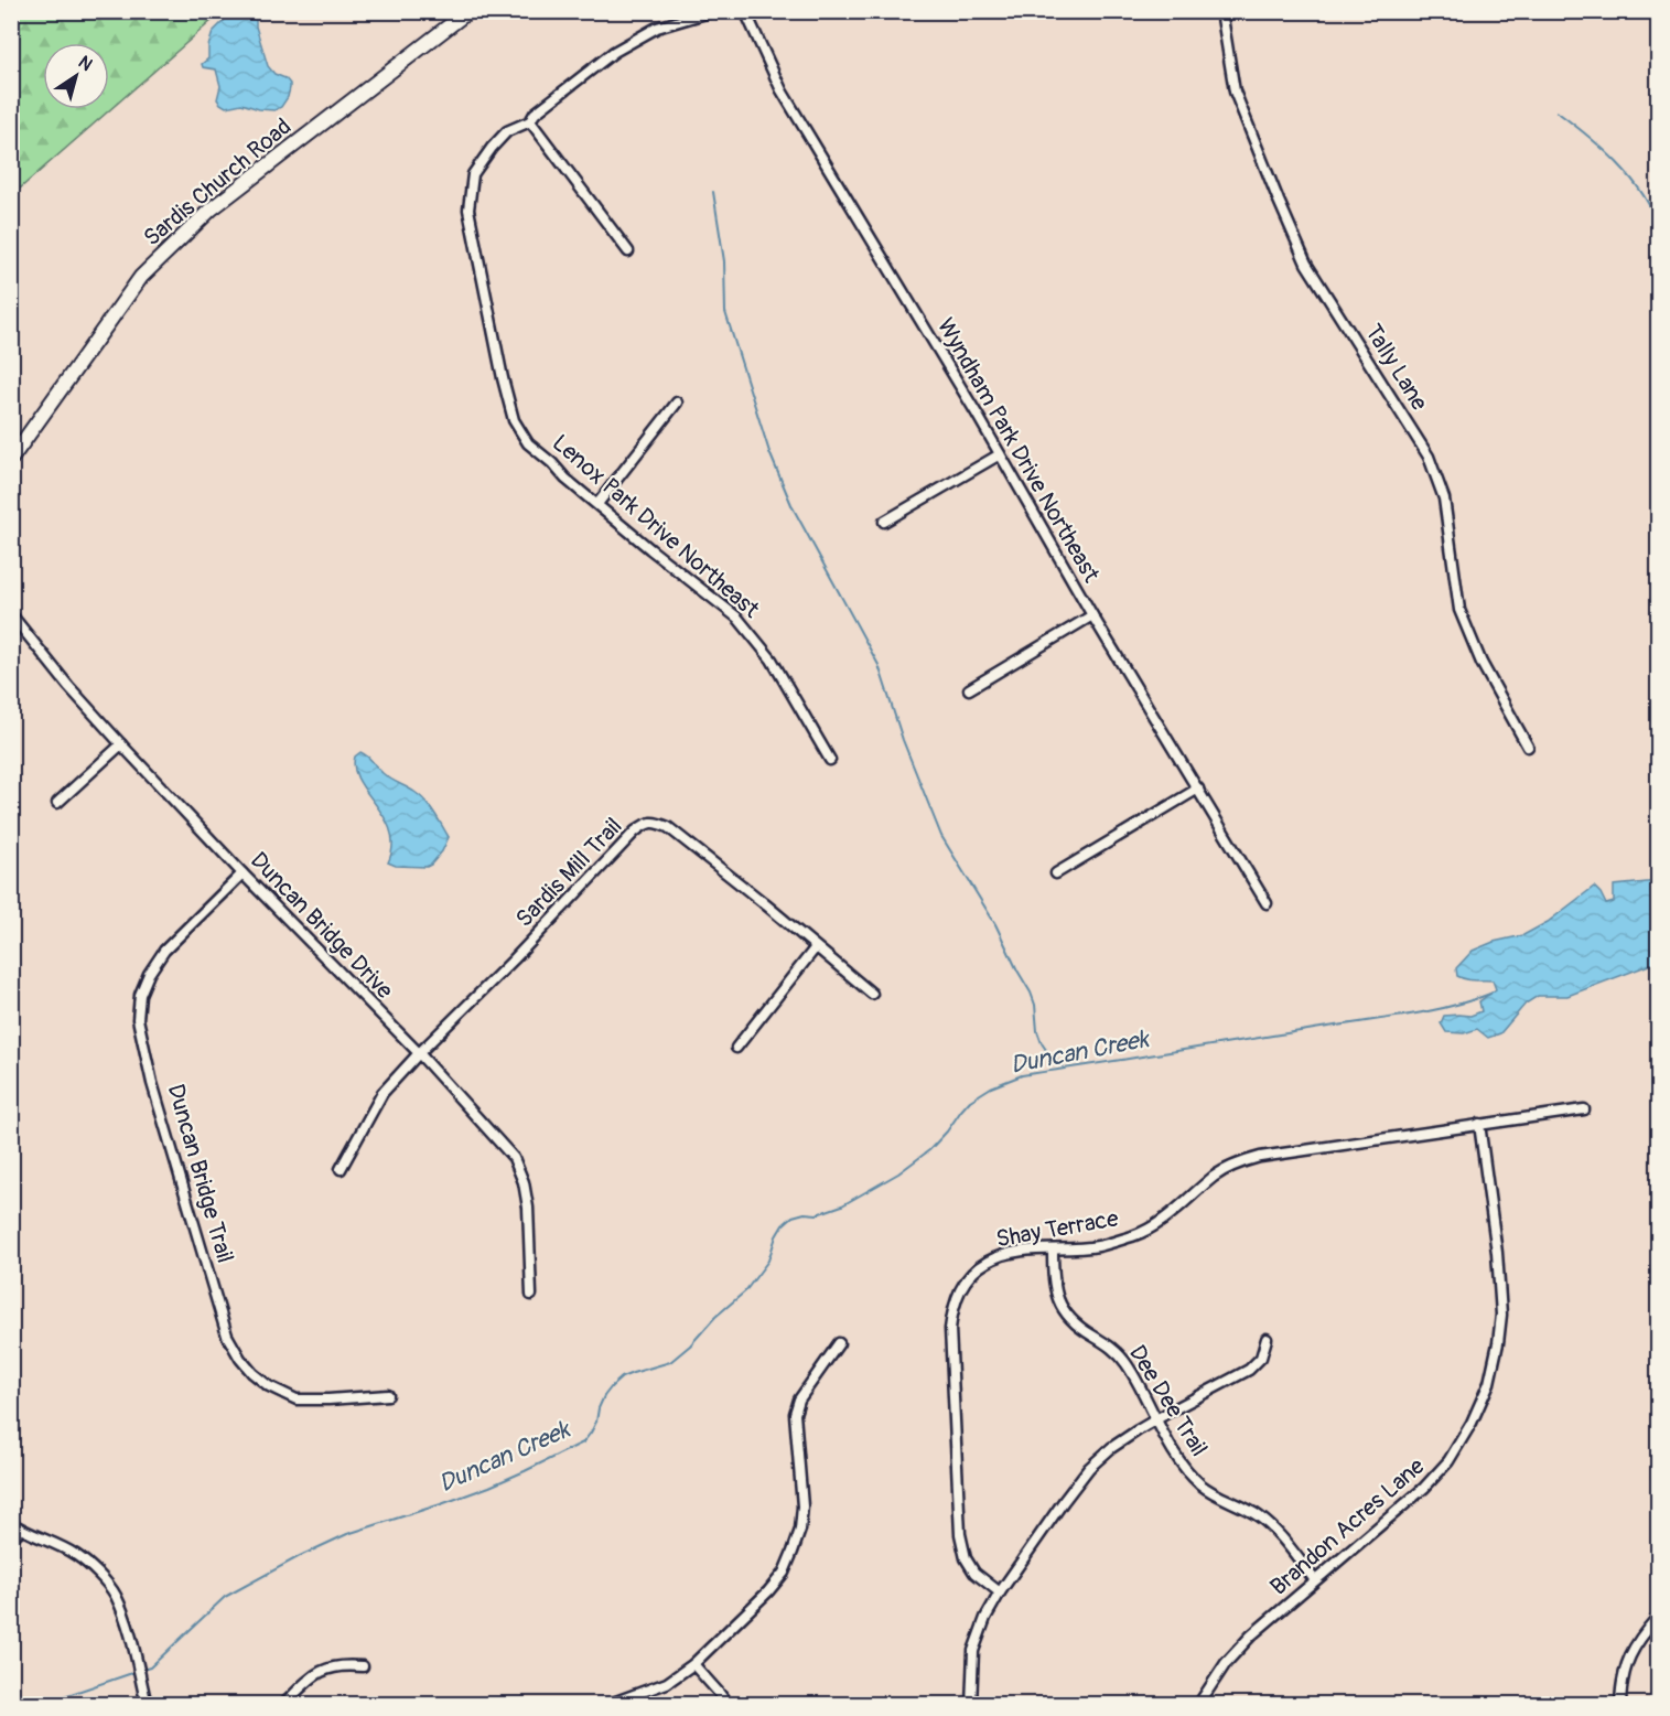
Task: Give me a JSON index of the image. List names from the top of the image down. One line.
{"streets":{"street":["Sardis Church Road","Tally Lane","Wyndham Park Drive Northeast","Lenox Park Drive Northeast","Sardis Mill Trail","Duncan Bridge Drive","Duncan Bridge Trail","Shay Terrace","Dee Dee Trail","Brandon Acres Lane"]},"crossings":[["Sardis Mill Trail","Duncan Bridge Drive"],["Duncan Bridge Drive","Duncan Bridge Trail"],["Shay Terrace","Dee Dee Trail"],["Shay Terrace","Brandon Acres Lane"],["Dee Dee Trail","Brandon Acres Lane"]],"water":["Duncan Creek"],"north":"top right"}
